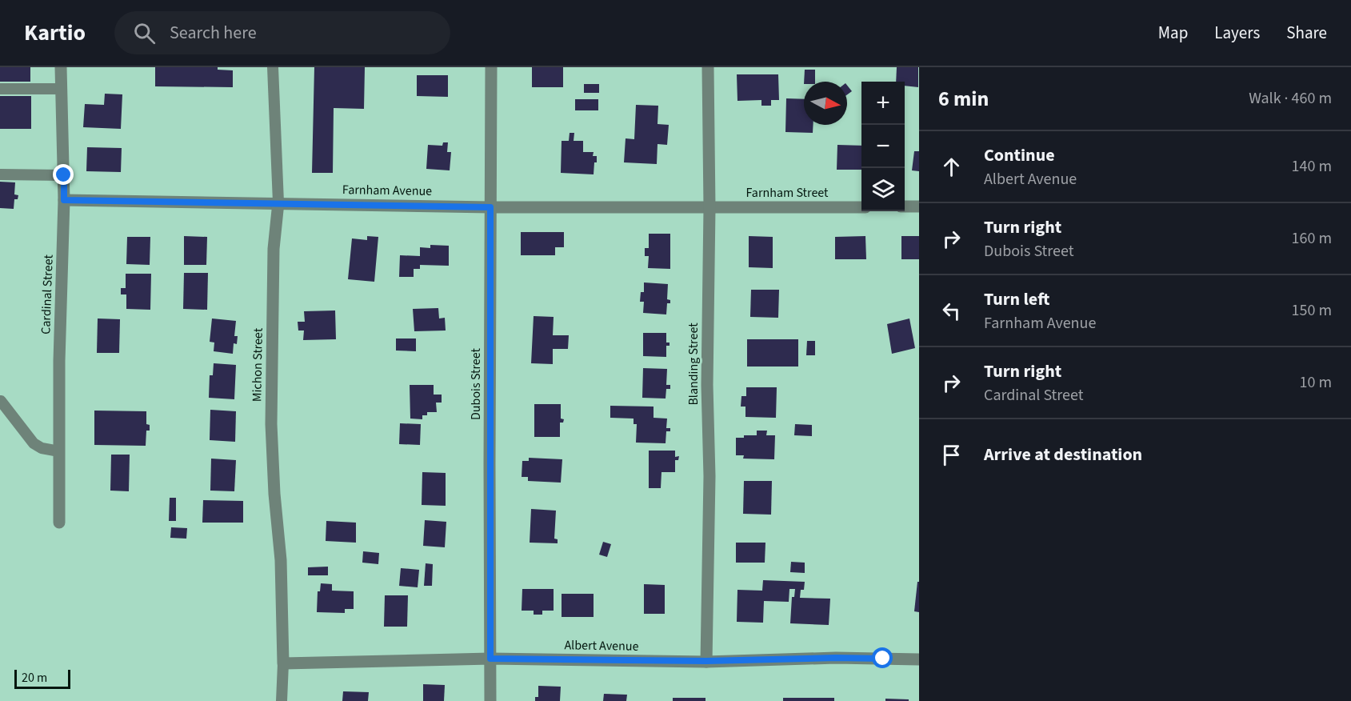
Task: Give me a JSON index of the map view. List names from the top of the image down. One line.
{"streets":{"street":["Farnham Avenue","Farnham Street","Cardinal Street","Blanding Street","Michon Street","Dubois Street","Albert Avenue"]},"crossings":[["Farnham Avenue","Farnham Street"],["Farnham Avenue","Cardinal Street"],["Farnham Avenue","Blanding Street"],["Farnham Avenue","Michon Street"],["Farnham Avenue","Dubois Street"],["Farnham Street","Blanding Street"],["Blanding Street","Albert Avenue"],["Michon Street","Albert Avenue"],["Dubois Street","Albert Avenue"]],"scale_bar":"20 m","north":"right","page":{"header":"Kartio","search":"Search here","nav":["Map","Layers","Share"],"heading":["6 min","Walk · 460 m"],"map_buttons":["+","−"],"list":[["Continue","Albert Avenue","140 m"],["Turn right","Dubois Street","160 m"],["Turn left","Farnham Avenue","150 m"],["Turn right","Cardinal Street","10 m"],"Arrive at destination"],"scale":"20 m"}}
